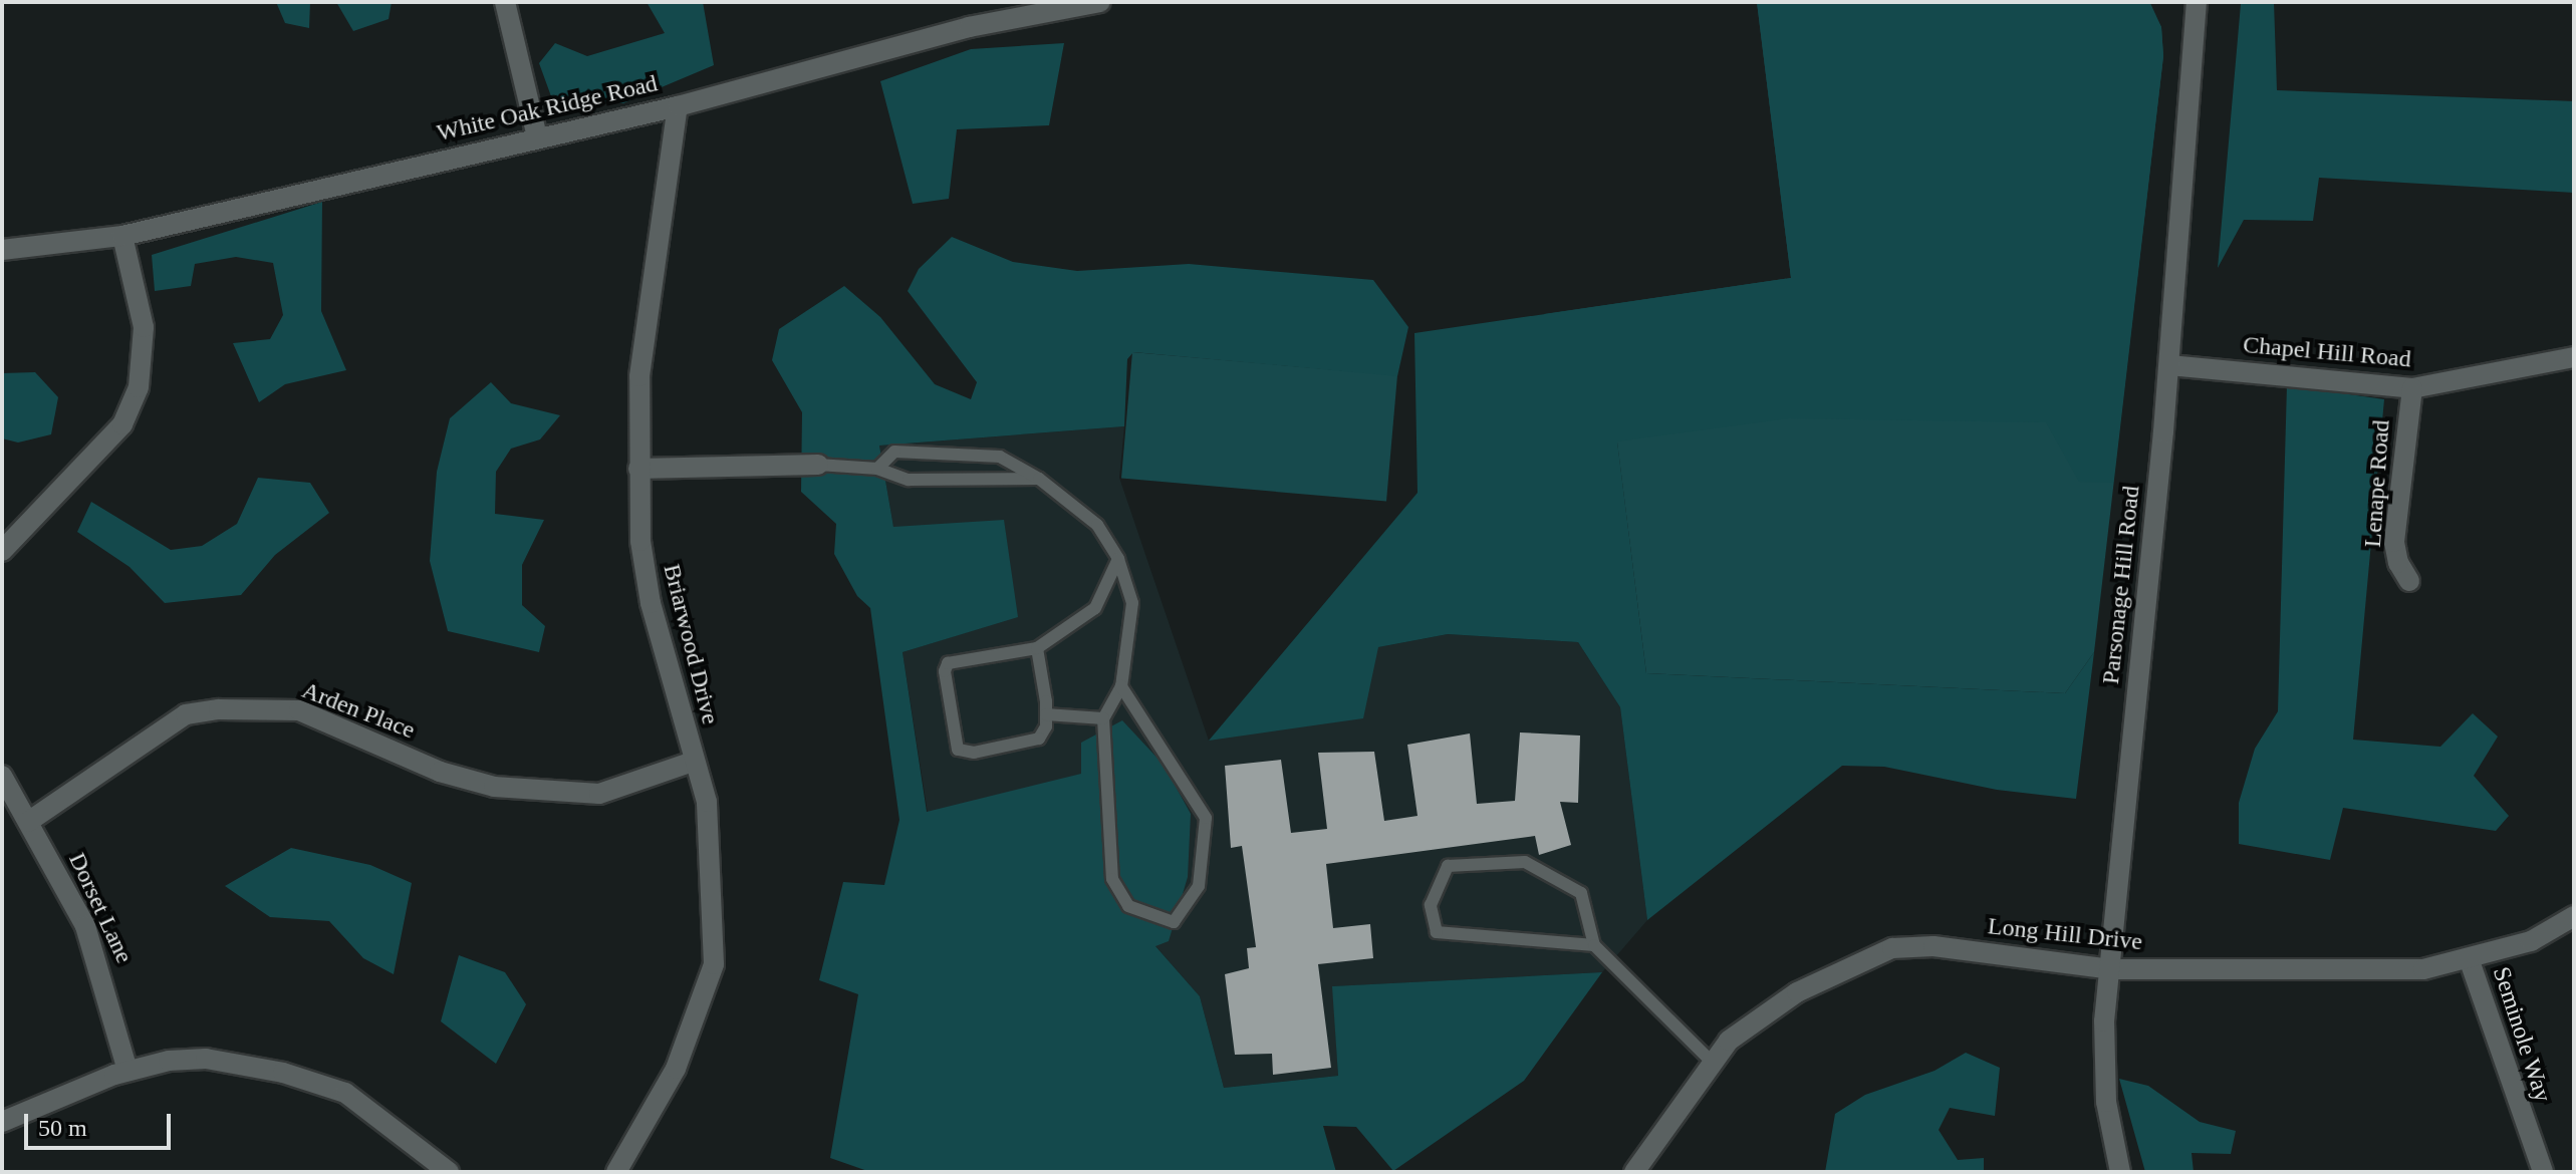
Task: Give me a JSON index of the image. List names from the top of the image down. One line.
{"streets":{"street":["White Oak Ridge Road","Chapel Hill Road","Lenape Road","Parsonage Hill Road","Briarwood Drive","Arden Place","Dorset Lane","Long Hill Drive","Seminole Way"]},"crossings":[["White Oak Ridge Road","Briarwood Drive"],["Chapel Hill Road","Lenape Road"],["Chapel Hill Road","Parsonage Hill Road"],["Parsonage Hill Road","Long Hill Drive"],["Briarwood Drive","Arden Place"],["Arden Place","Dorset Lane"],["Long Hill Drive","Seminole Way"]],"scale_bar":"50 m"}
